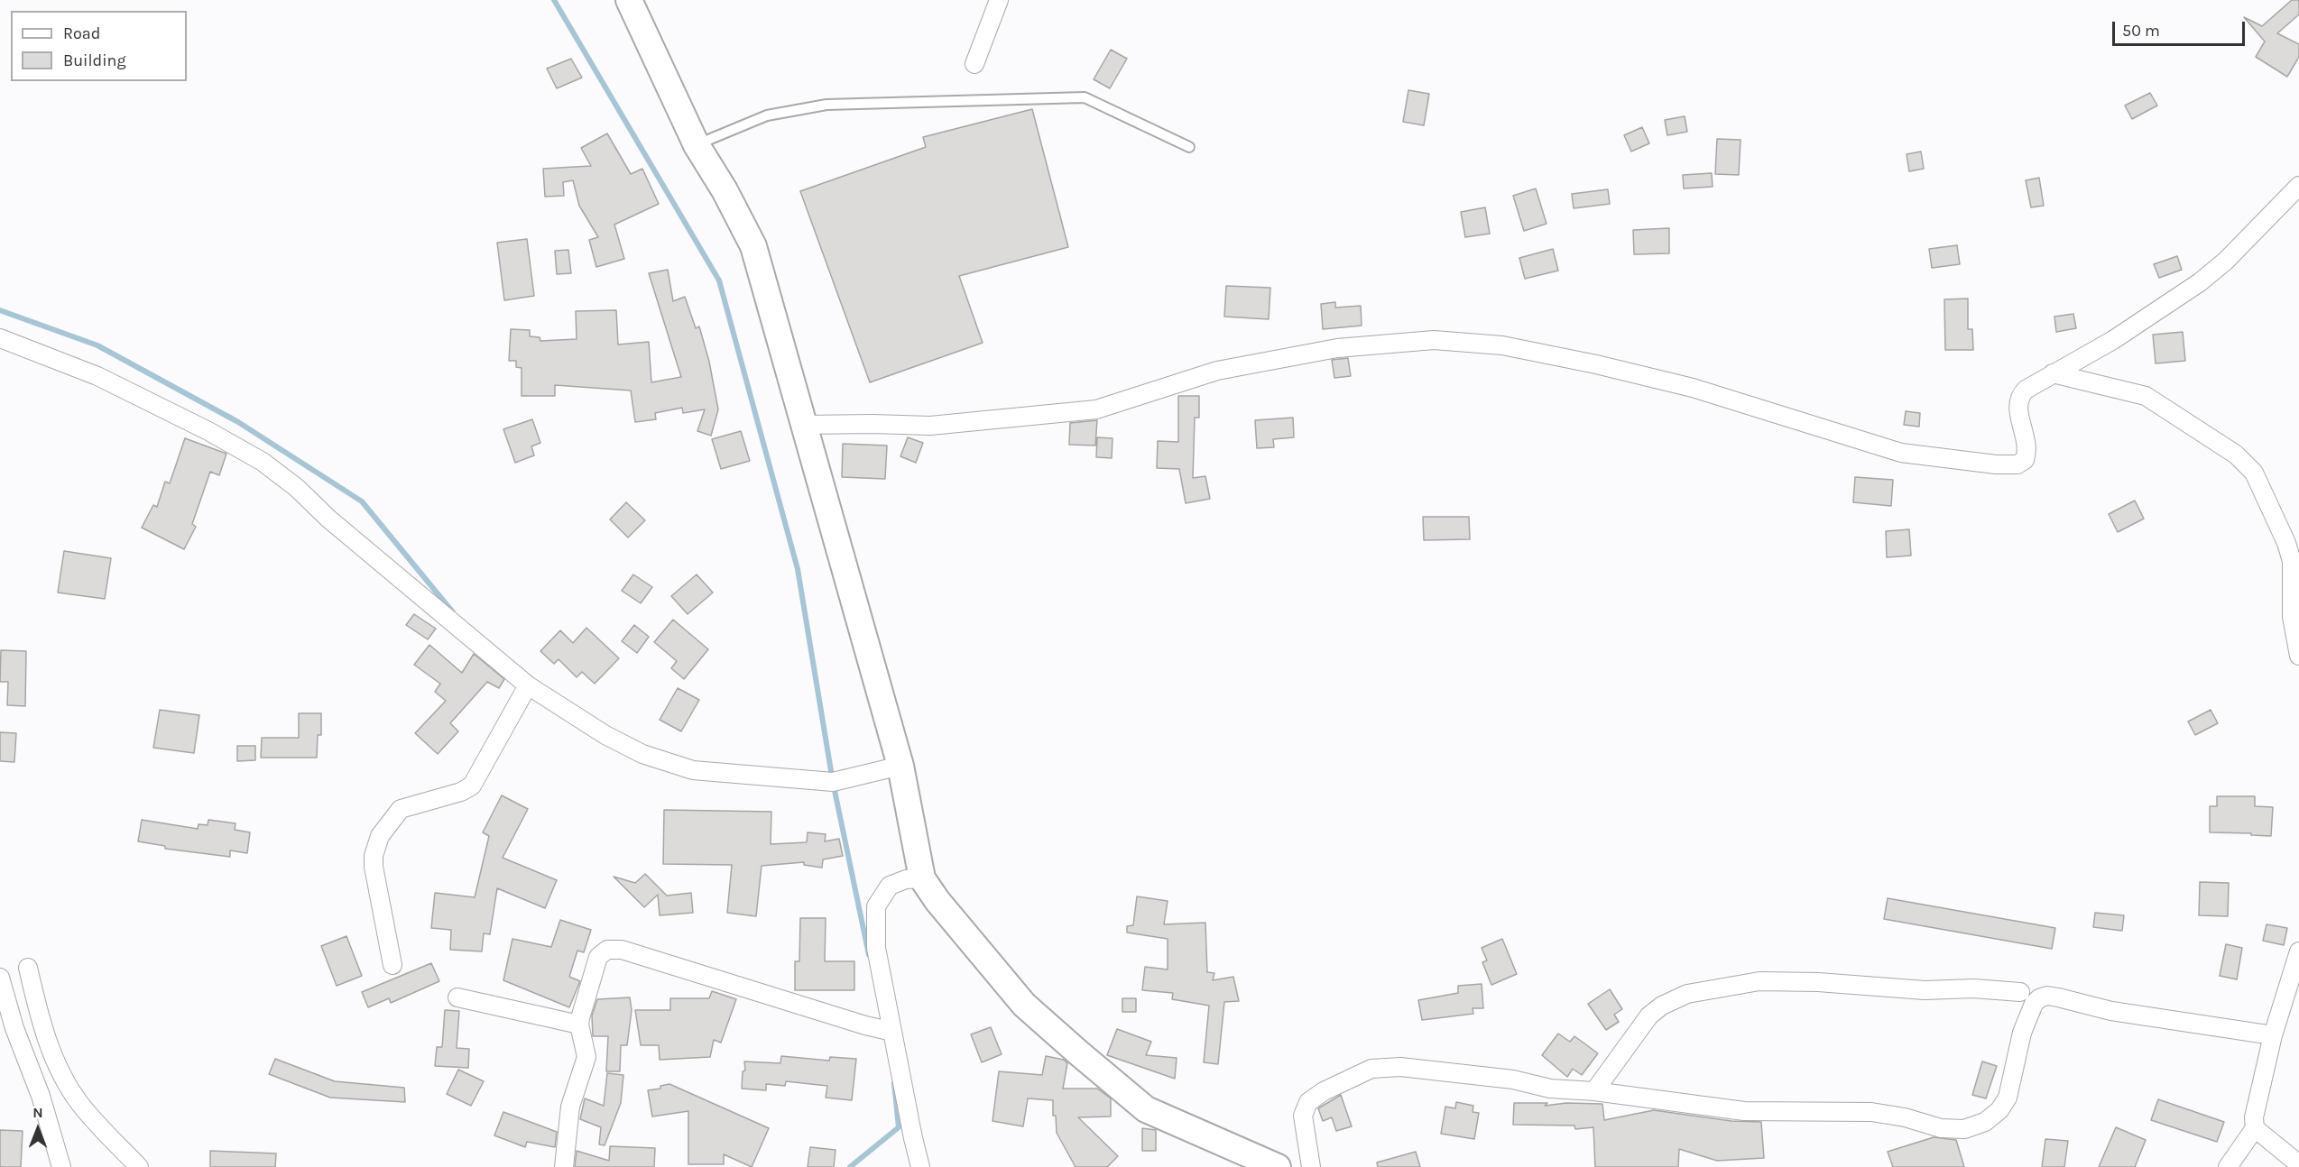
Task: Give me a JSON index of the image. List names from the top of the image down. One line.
{"legend":["Road","Building"],"scale_bar":"50 m","north":"top"}
